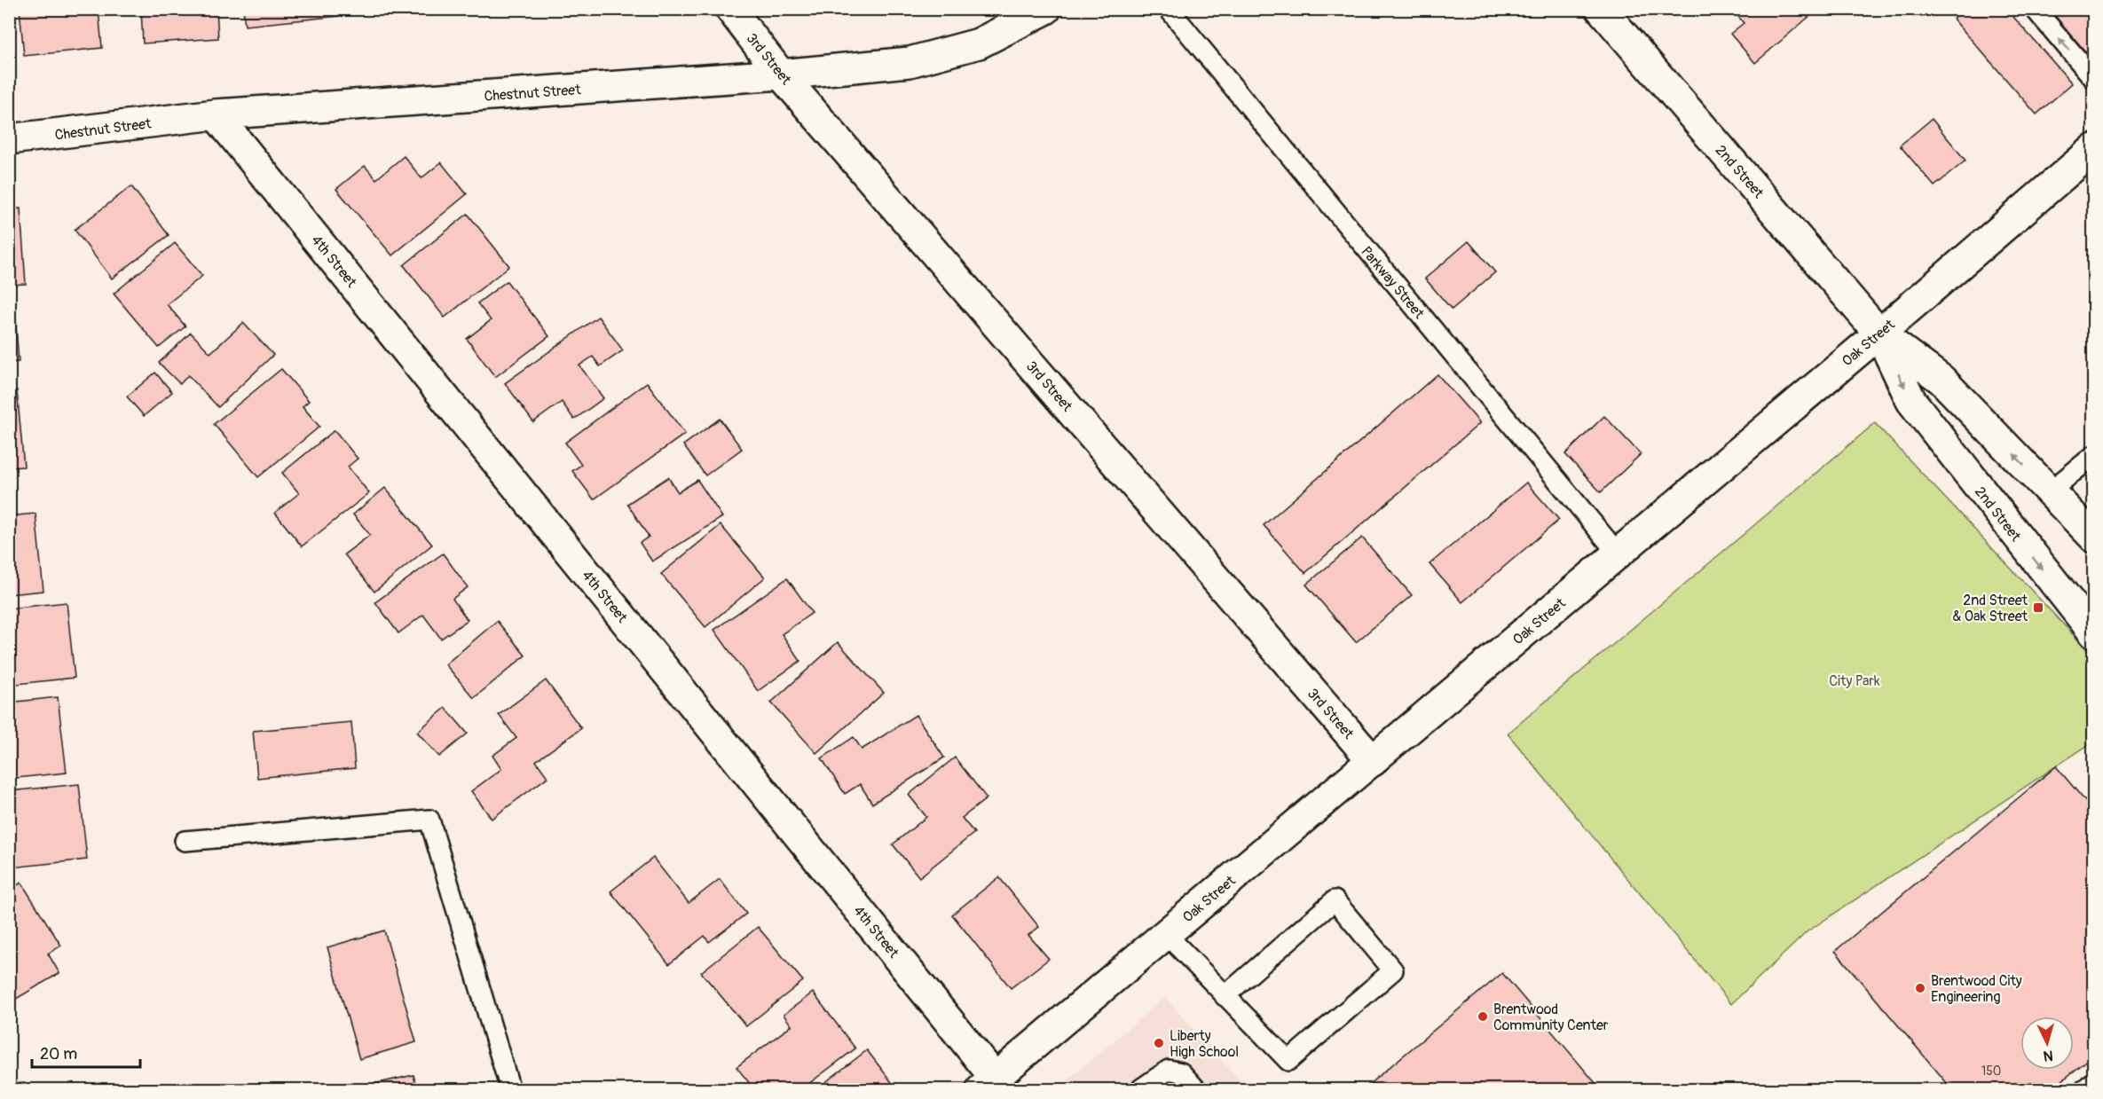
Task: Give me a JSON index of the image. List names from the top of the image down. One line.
{"streets":{"street":["3rd Street","Chestnut Street","2nd Street","4th Street","Oak Street"],"lane":["Parkway Street"]},"crossings":[["3rd Street","Chestnut Street"],["3rd Street","Oak Street"],["Chestnut Street","4th Street"],["2nd Street","Oak Street"],["4th Street","Oak Street"],["Parkway Street","Oak Street"]],"parks":["City Park"],"places":{"transit":["2nd Street & Oak Street"],"other":["Brentwood City Engineering","Brentwood Community Center","Liberty High School"]},"house_numbers":["150"],"scale_bar":"20 m","north":"bottom"}
